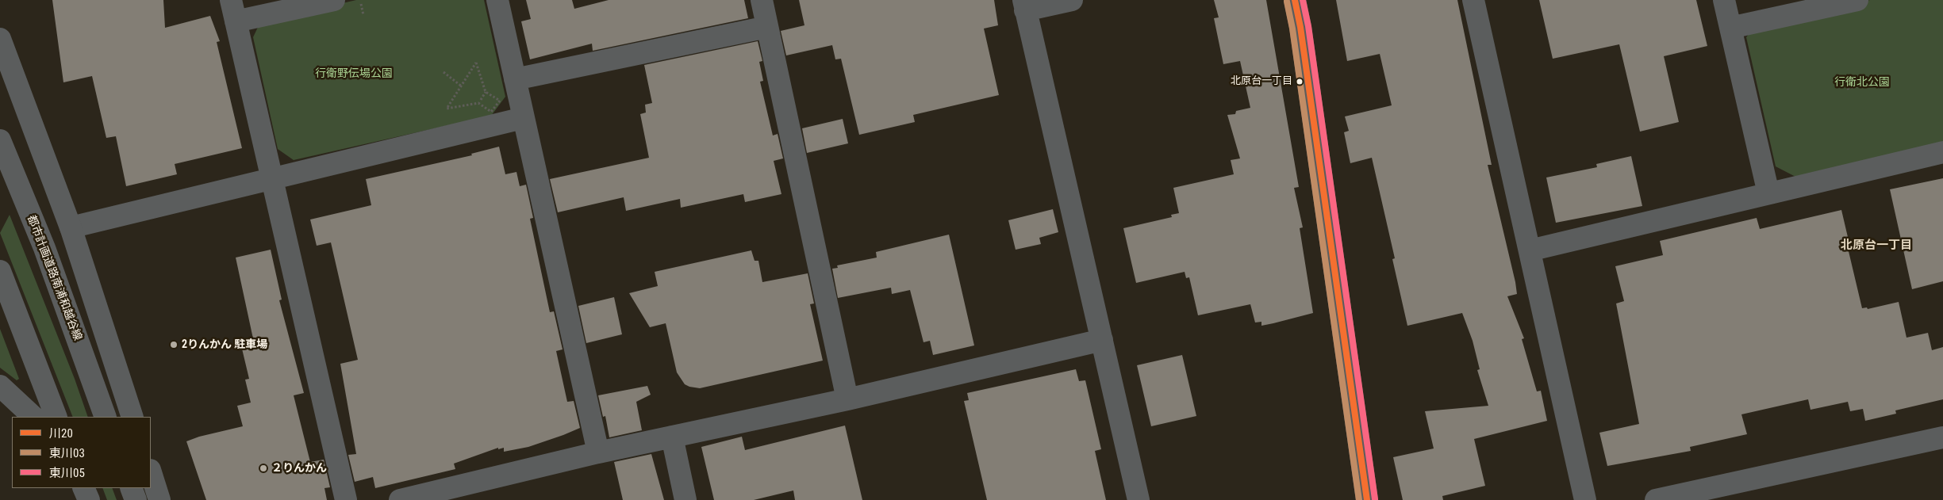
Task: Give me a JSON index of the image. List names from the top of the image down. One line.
{"streets":{"street":["都市計画道路南浦和越谷線"]},"districts":["北原台一丁目"],"parks":["行衛野伝場公園","行衛北公園"],"places":["北原台一丁目","2りんかん 駐車場","２りんかん"],"lines":["transit line 川20","transit line 東川05","transit line 東川03"],"legend":["川20","東川03","東川05"]}
